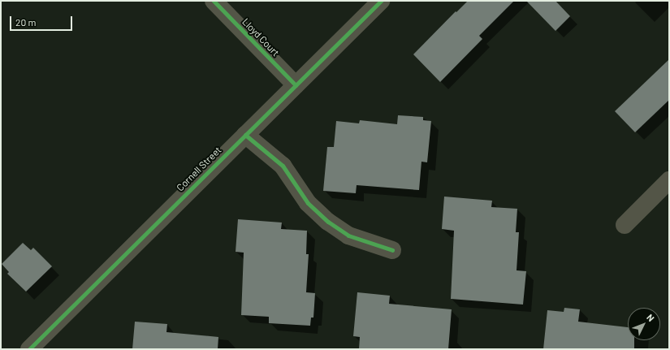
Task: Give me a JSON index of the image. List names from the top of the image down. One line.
{"streets":{"street":["Lloyd Court","Cornell Street"]},"crossings":[["Lloyd Court","Cornell Street"]],"scale_bar":"20 m","north":"top right"}
